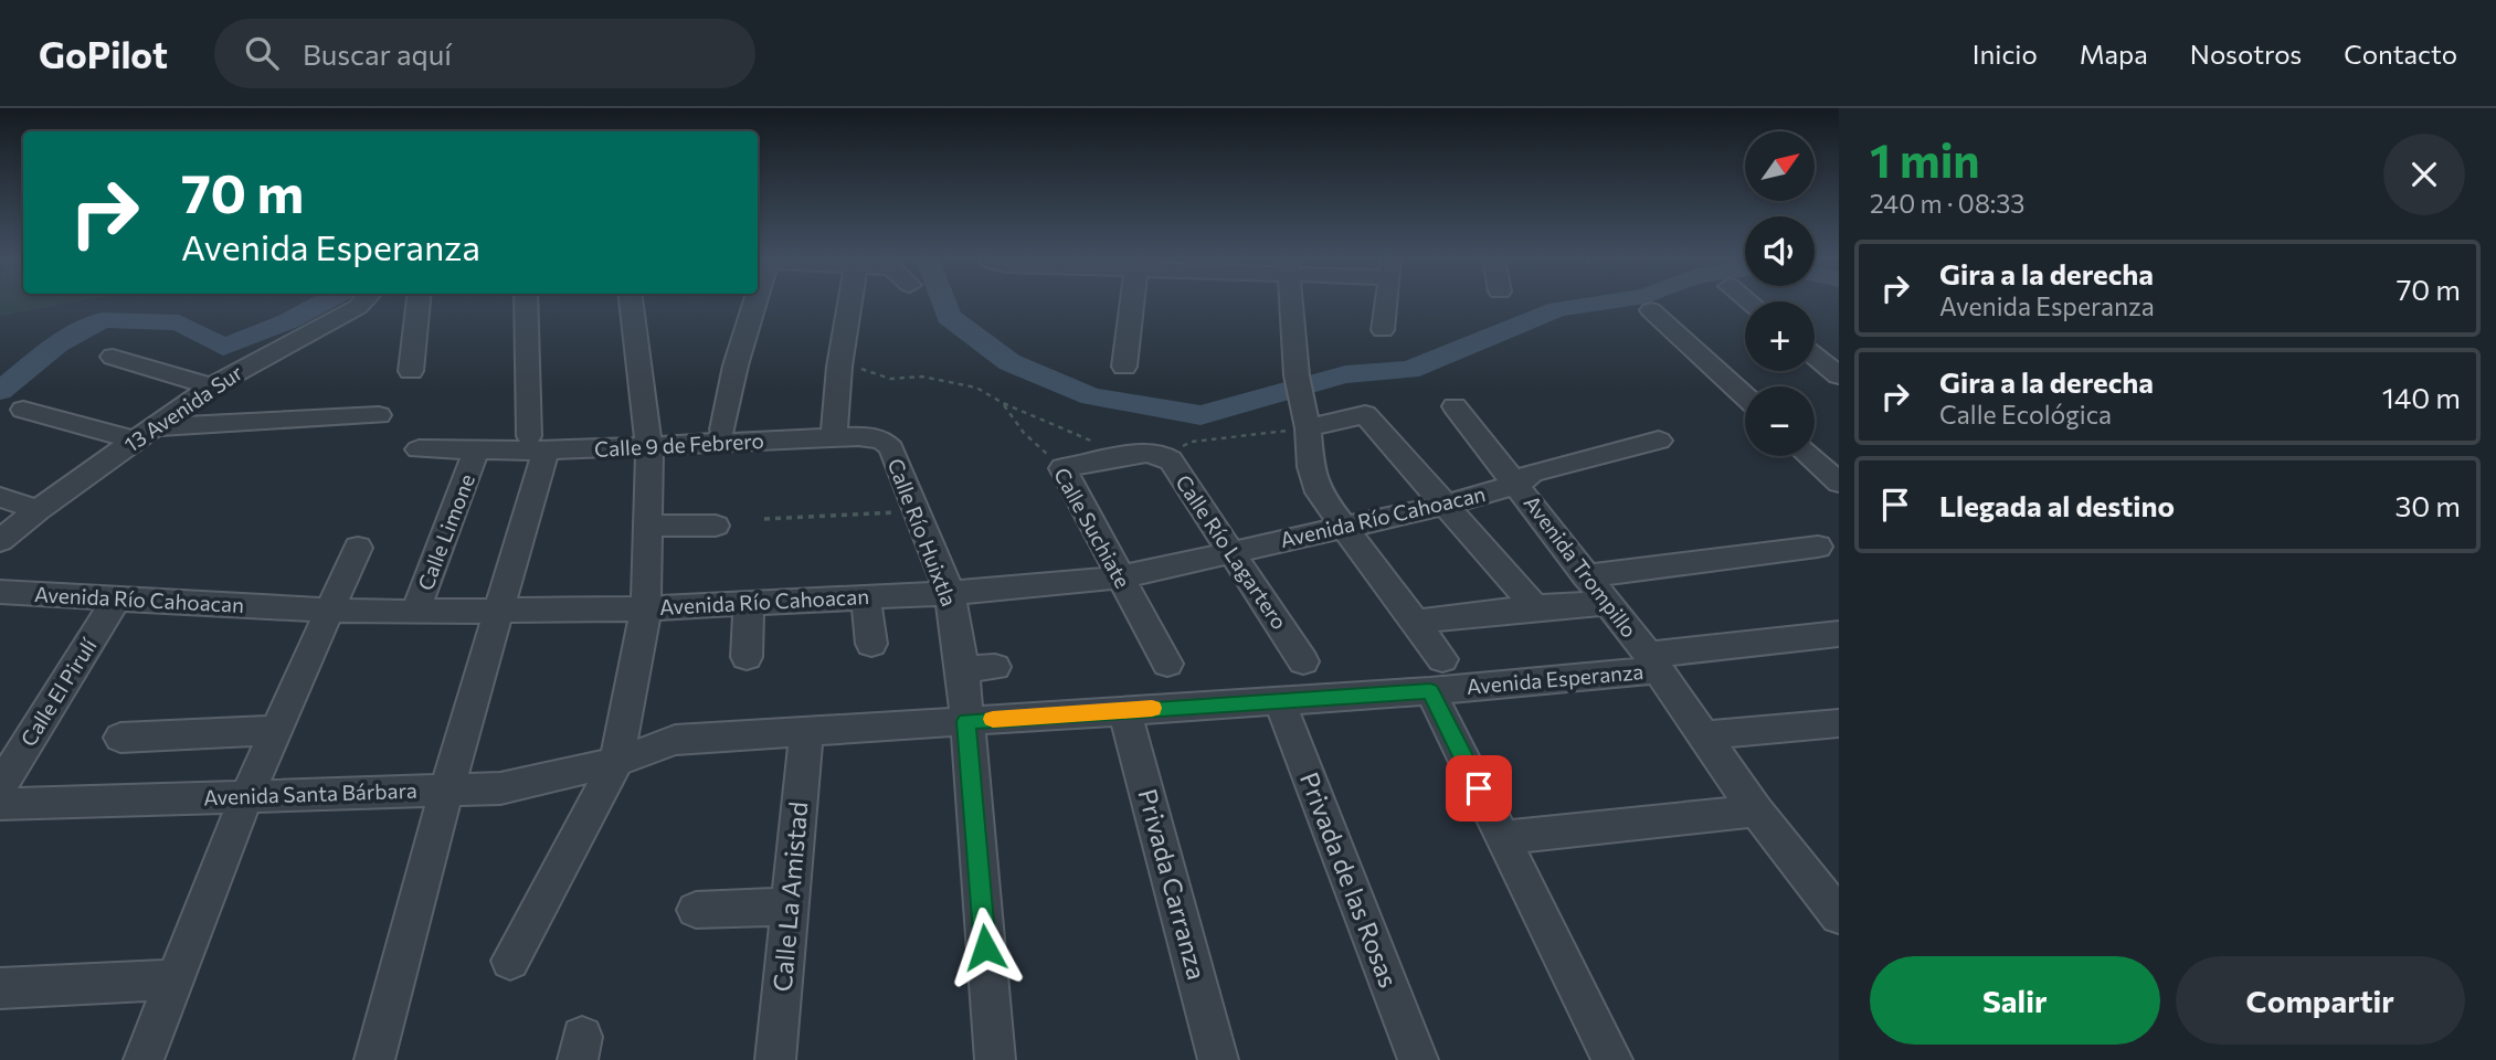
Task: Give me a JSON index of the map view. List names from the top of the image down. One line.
{"streets":{"street":["13 Avenida Sur","Calle 9 de Febrero","Avenida Río Cahoacan","Calle Suchiate","Calle Limone","Calle Río Huixtla","Calle Río Lagartero","Avenida Trompillo","Avenida Esperanza","Calle El Pirulí","Avenida Santa Bárbara","Privada de las Rosas","Privada Carranza","Calle La Amistad"]},"crossings":[["Calle 9 de Febrero","Calle Limone"],["Calle 9 de Febrero","Calle Río Huixtla"],["Avenida Río Cahoacan","Calle Suchiate"],["Avenida Río Cahoacan","Calle Limone"],["Avenida Río Cahoacan","Calle Río Huixtla"],["Avenida Río Cahoacan","Calle Río Lagartero"],["Avenida Río Cahoacan","Avenida Trompillo"],["Avenida Río Cahoacan","Calle El Pirulí"],["Calle Río Huixtla","Avenida Esperanza"],["Avenida Trompillo","Avenida Esperanza"],["Avenida Esperanza","Avenida Santa Bárbara"],["Avenida Esperanza","Privada de las Rosas"],["Avenida Esperanza","Privada Carranza"],["Avenida Esperanza","Calle La Amistad"],["Avenida Santa Bárbara","Calle La Amistad"]],"north":"top right","page":{"header":"GoPilot","search":"Buscar aquí","nav":["Inicio","Mapa","Nosotros","Contacto"],"heading":["1 min","240 m · 08:33"],"map_buttons":["+","−"],"turn":["70 m","Avenida Esperanza"],"list":[{"name":"Gira a la derecha","note":"Avenida Esperanza","value":"70 m"},{"name":"Gira a la derecha","note":"Calle Ecológica","value":"140 m"},{"name":"Llegada al destino","value":"30 m"}],"buttons":["Salir","Compartir"]}}
